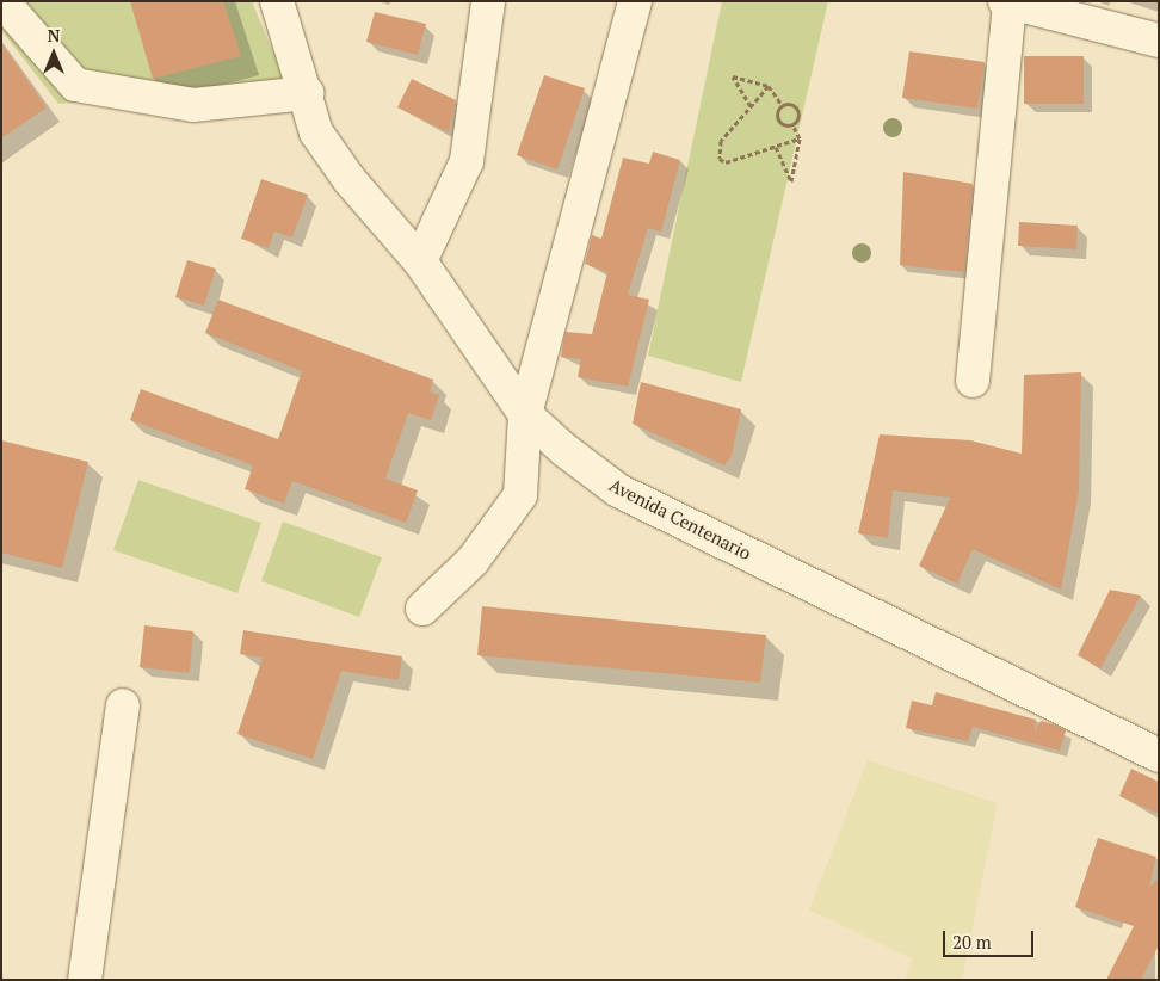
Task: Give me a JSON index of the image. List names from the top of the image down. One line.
{"streets":{"street":["Avenida Centenario"]},"scale_bar":"20 m","north":"top"}
